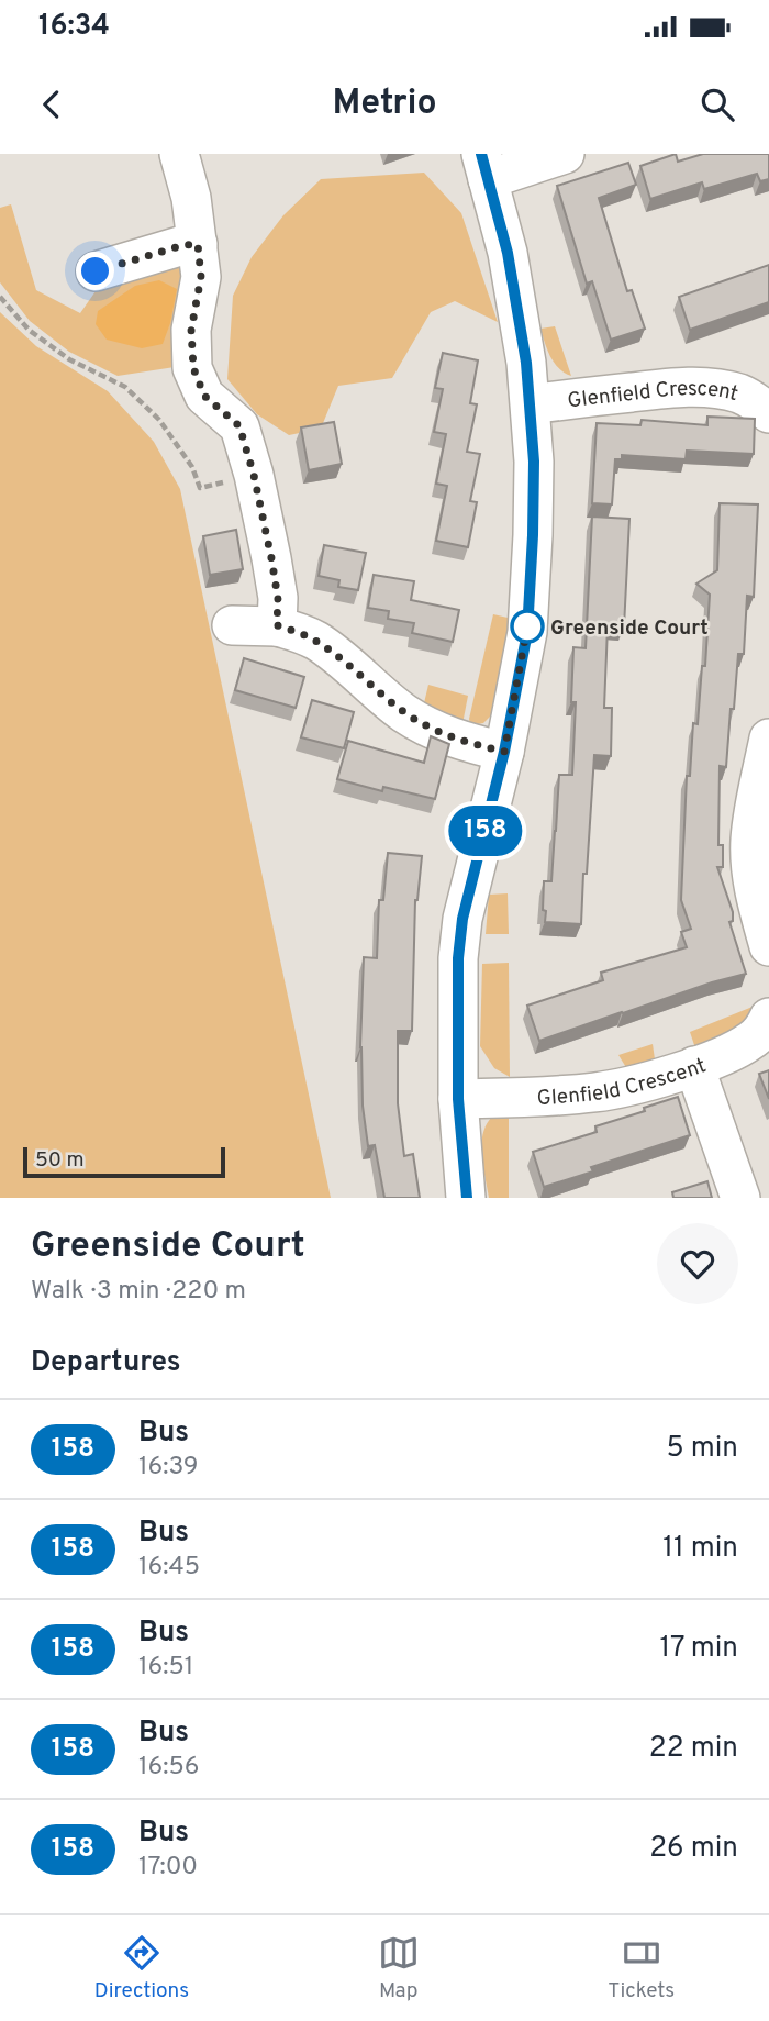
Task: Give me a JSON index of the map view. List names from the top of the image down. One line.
{"streets":{"street":["Glenfield Crescent"]},"places":["Greenside Court"],"lines":["bus line 158"],"scale_bar":"50 m","page":{"status":"16:34","header":"Metrio","on_map":"158","scale":"50 m","heading":[["Greenside Court","Walk · 3 min · 220 m"],"Departures"],"list":[{"mark":"158","name":"Bus","note":"16:39","value":"5 min"},{"mark":"158","name":"Bus","note":"16:45","value":"11 min"},{"mark":"158","name":"Bus","note":"16:51","value":"17 min"},{"mark":"158","name":"Bus","note":"16:56","value":"22 min"},{"mark":"158","name":"Bus","note":"17:00","value":"26 min"}],"tabs":["Directions","Map","Tickets"]}}
